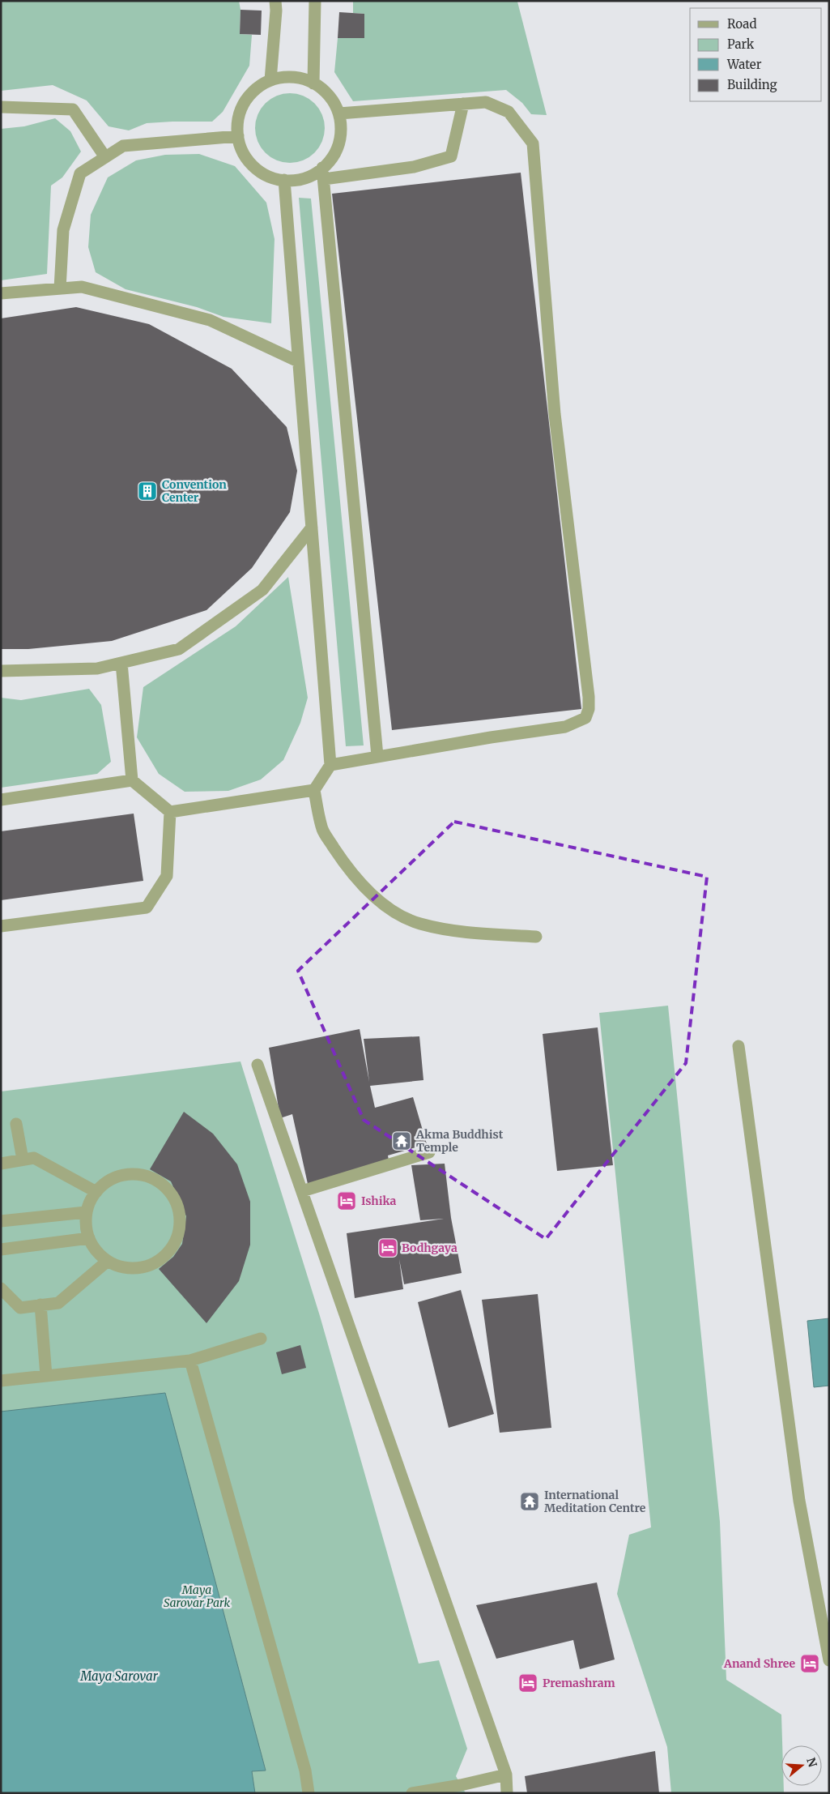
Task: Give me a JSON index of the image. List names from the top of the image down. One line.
{"water":["Maya Sarovar"],"parks":["Maya Sarovar Park"],"places":{"building":["Convention Center"],"temple":["Akma Buddhist Temple","International Meditation Centre"],"hotel":["Ishika","Bodhgaya","Anand Shree","Premashram"]},"legend":["Road","Park","Water","Building"],"north":"right"}
